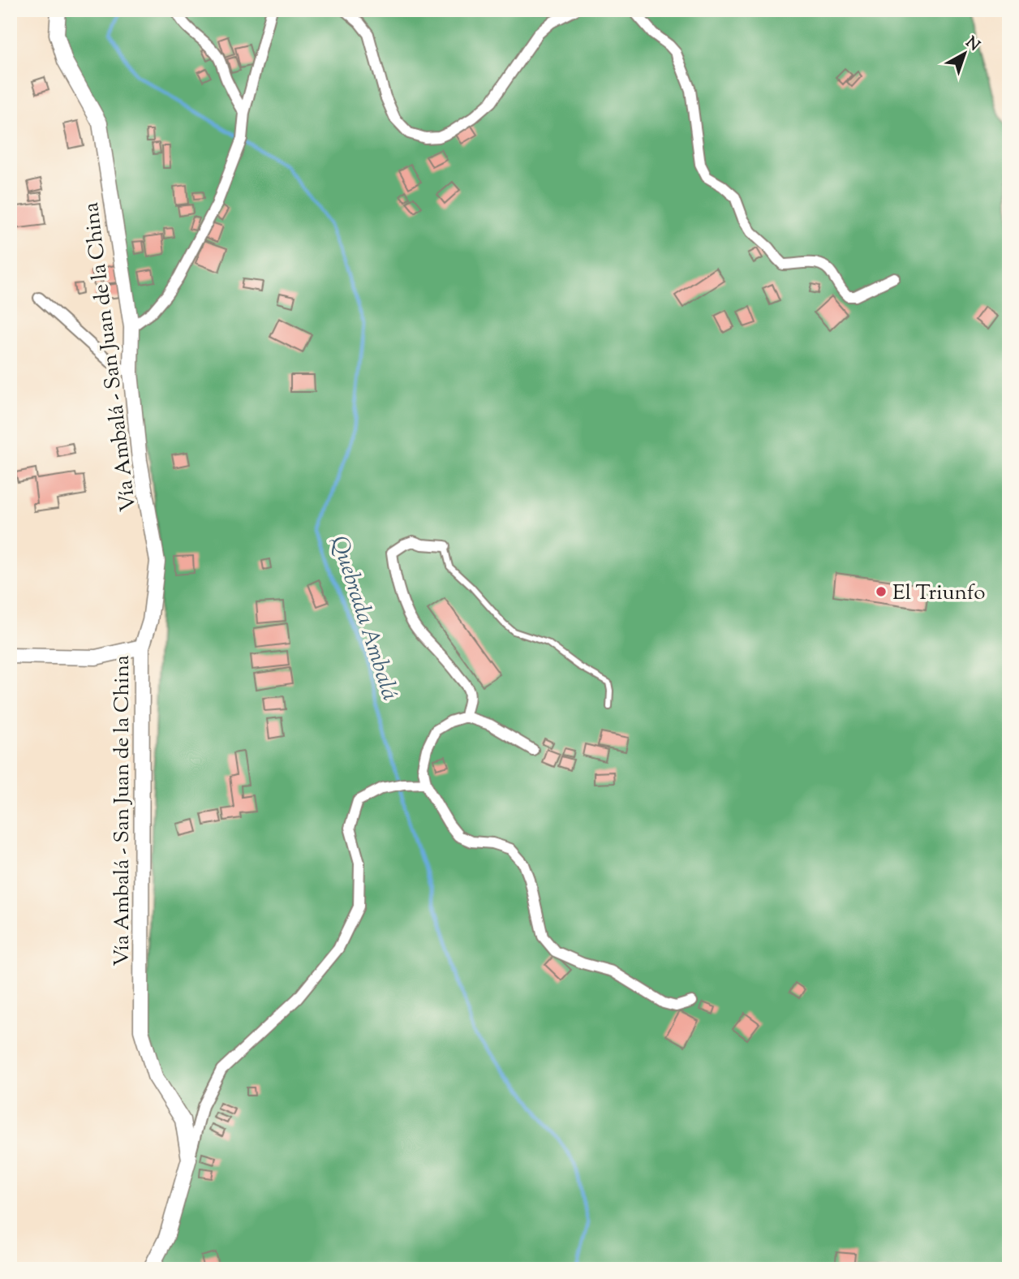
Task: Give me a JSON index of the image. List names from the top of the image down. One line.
{"streets":{"street":["Vía Ambalá - San Juan de la China"]},"water":["Quebrada Ambalá"],"places":["El Triunfo"],"north":"top right"}
